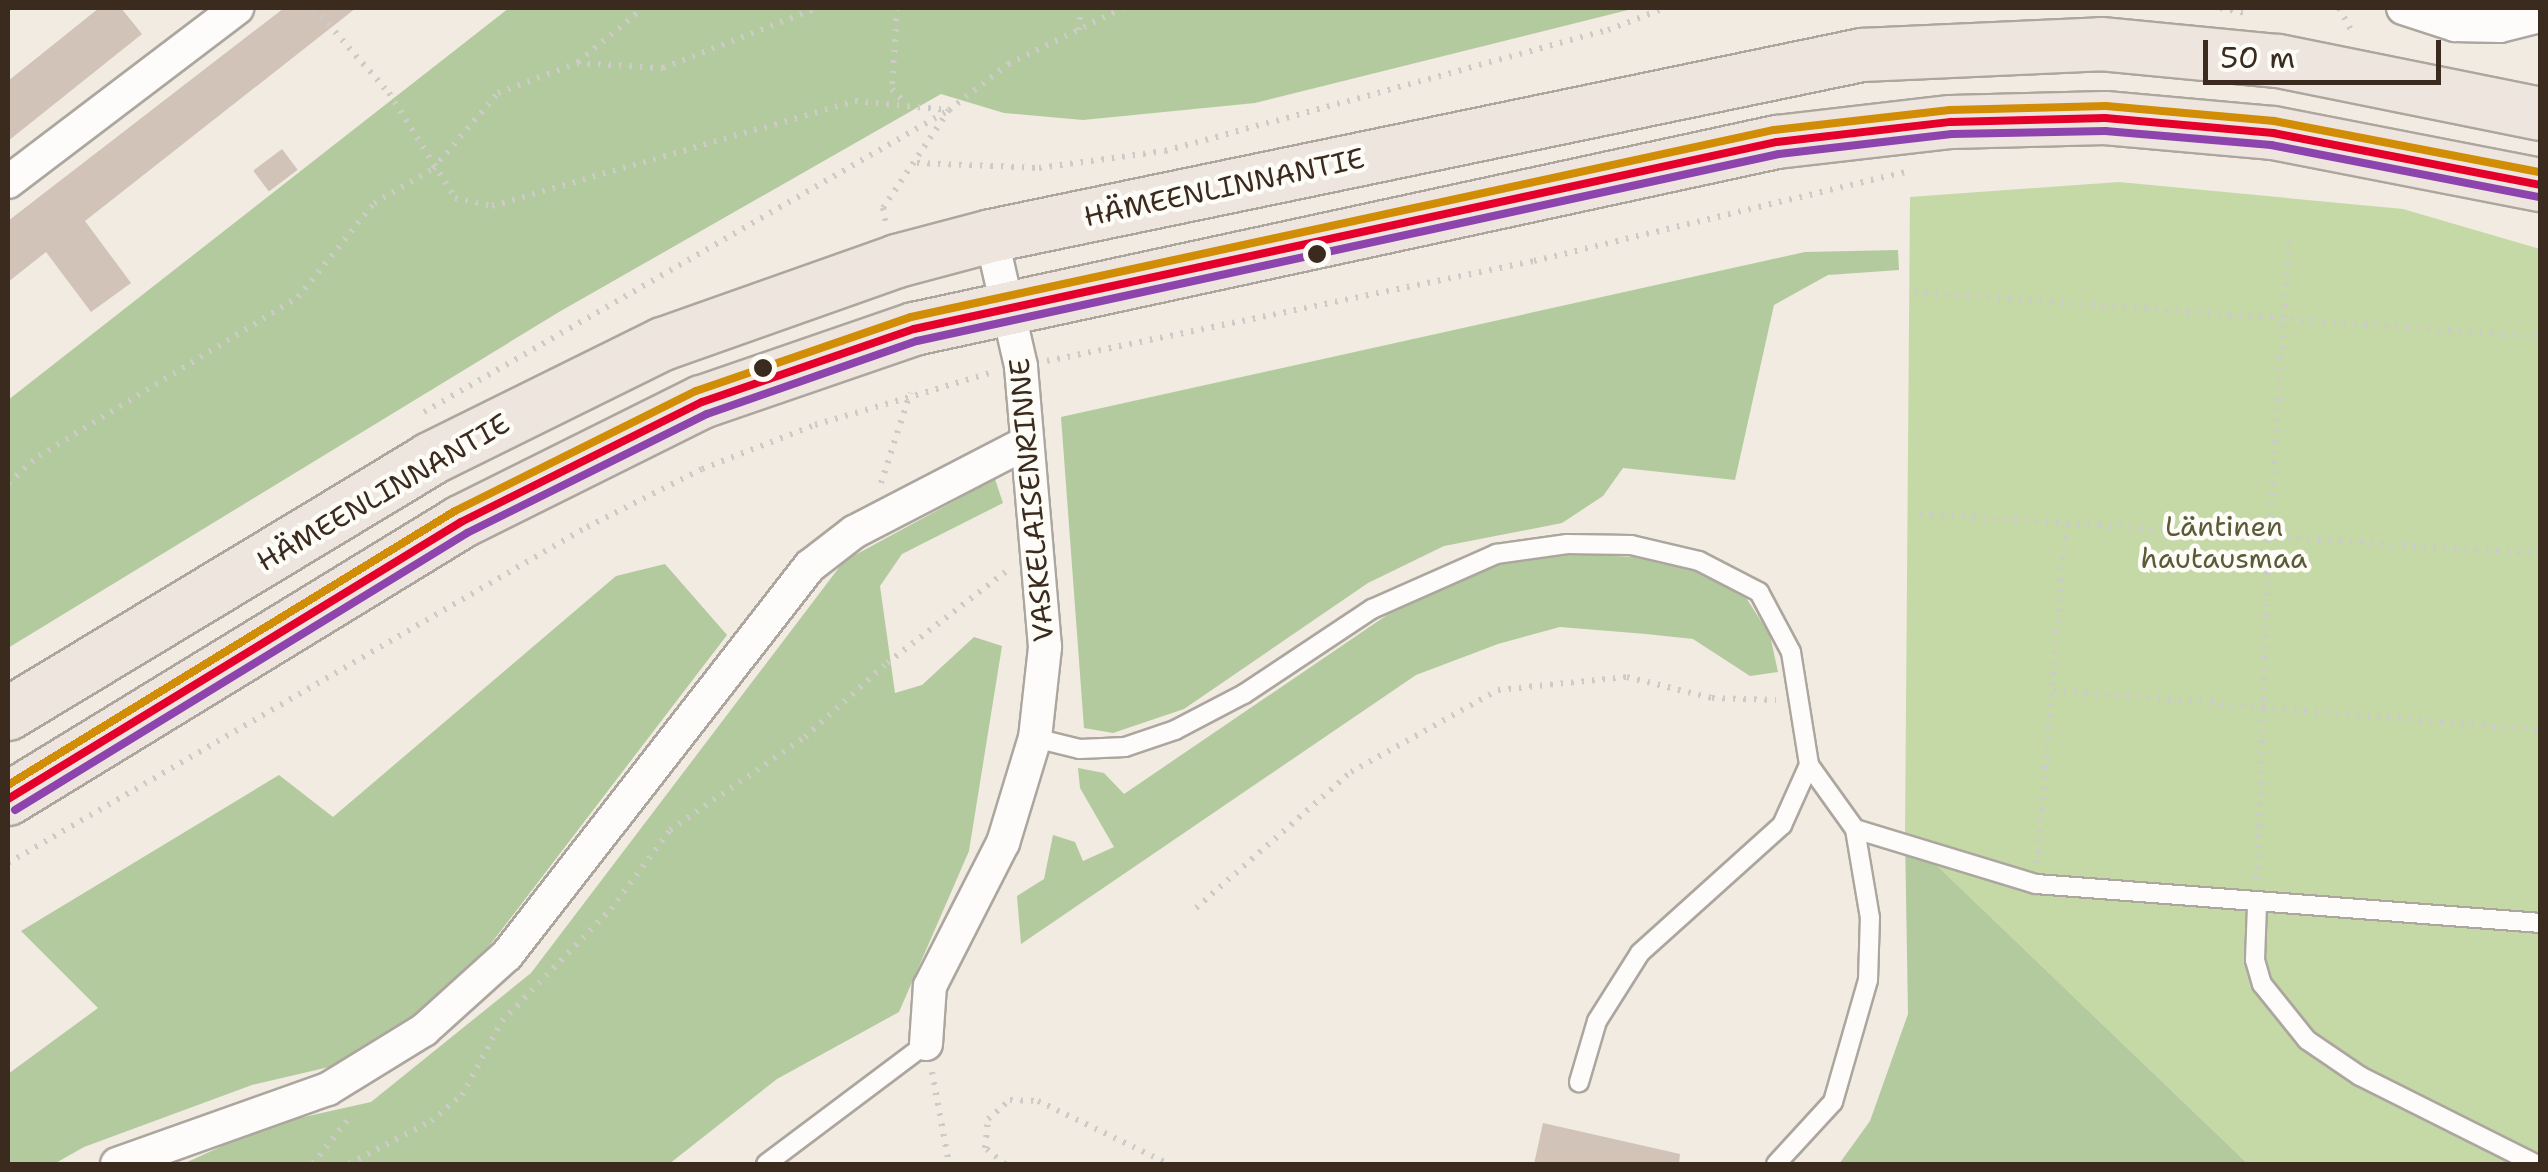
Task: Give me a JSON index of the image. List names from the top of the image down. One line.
{"streets":{"main road":["HÄMEENLINNANTIE"],"street":["VASKELAISENRINNE"]},"crossings":[["HÄMEENLINNANTIE","VASKELAISENRINNE"]],"parks":["Läntinen hautausmaa"],"scale_bar":"50 m"}
